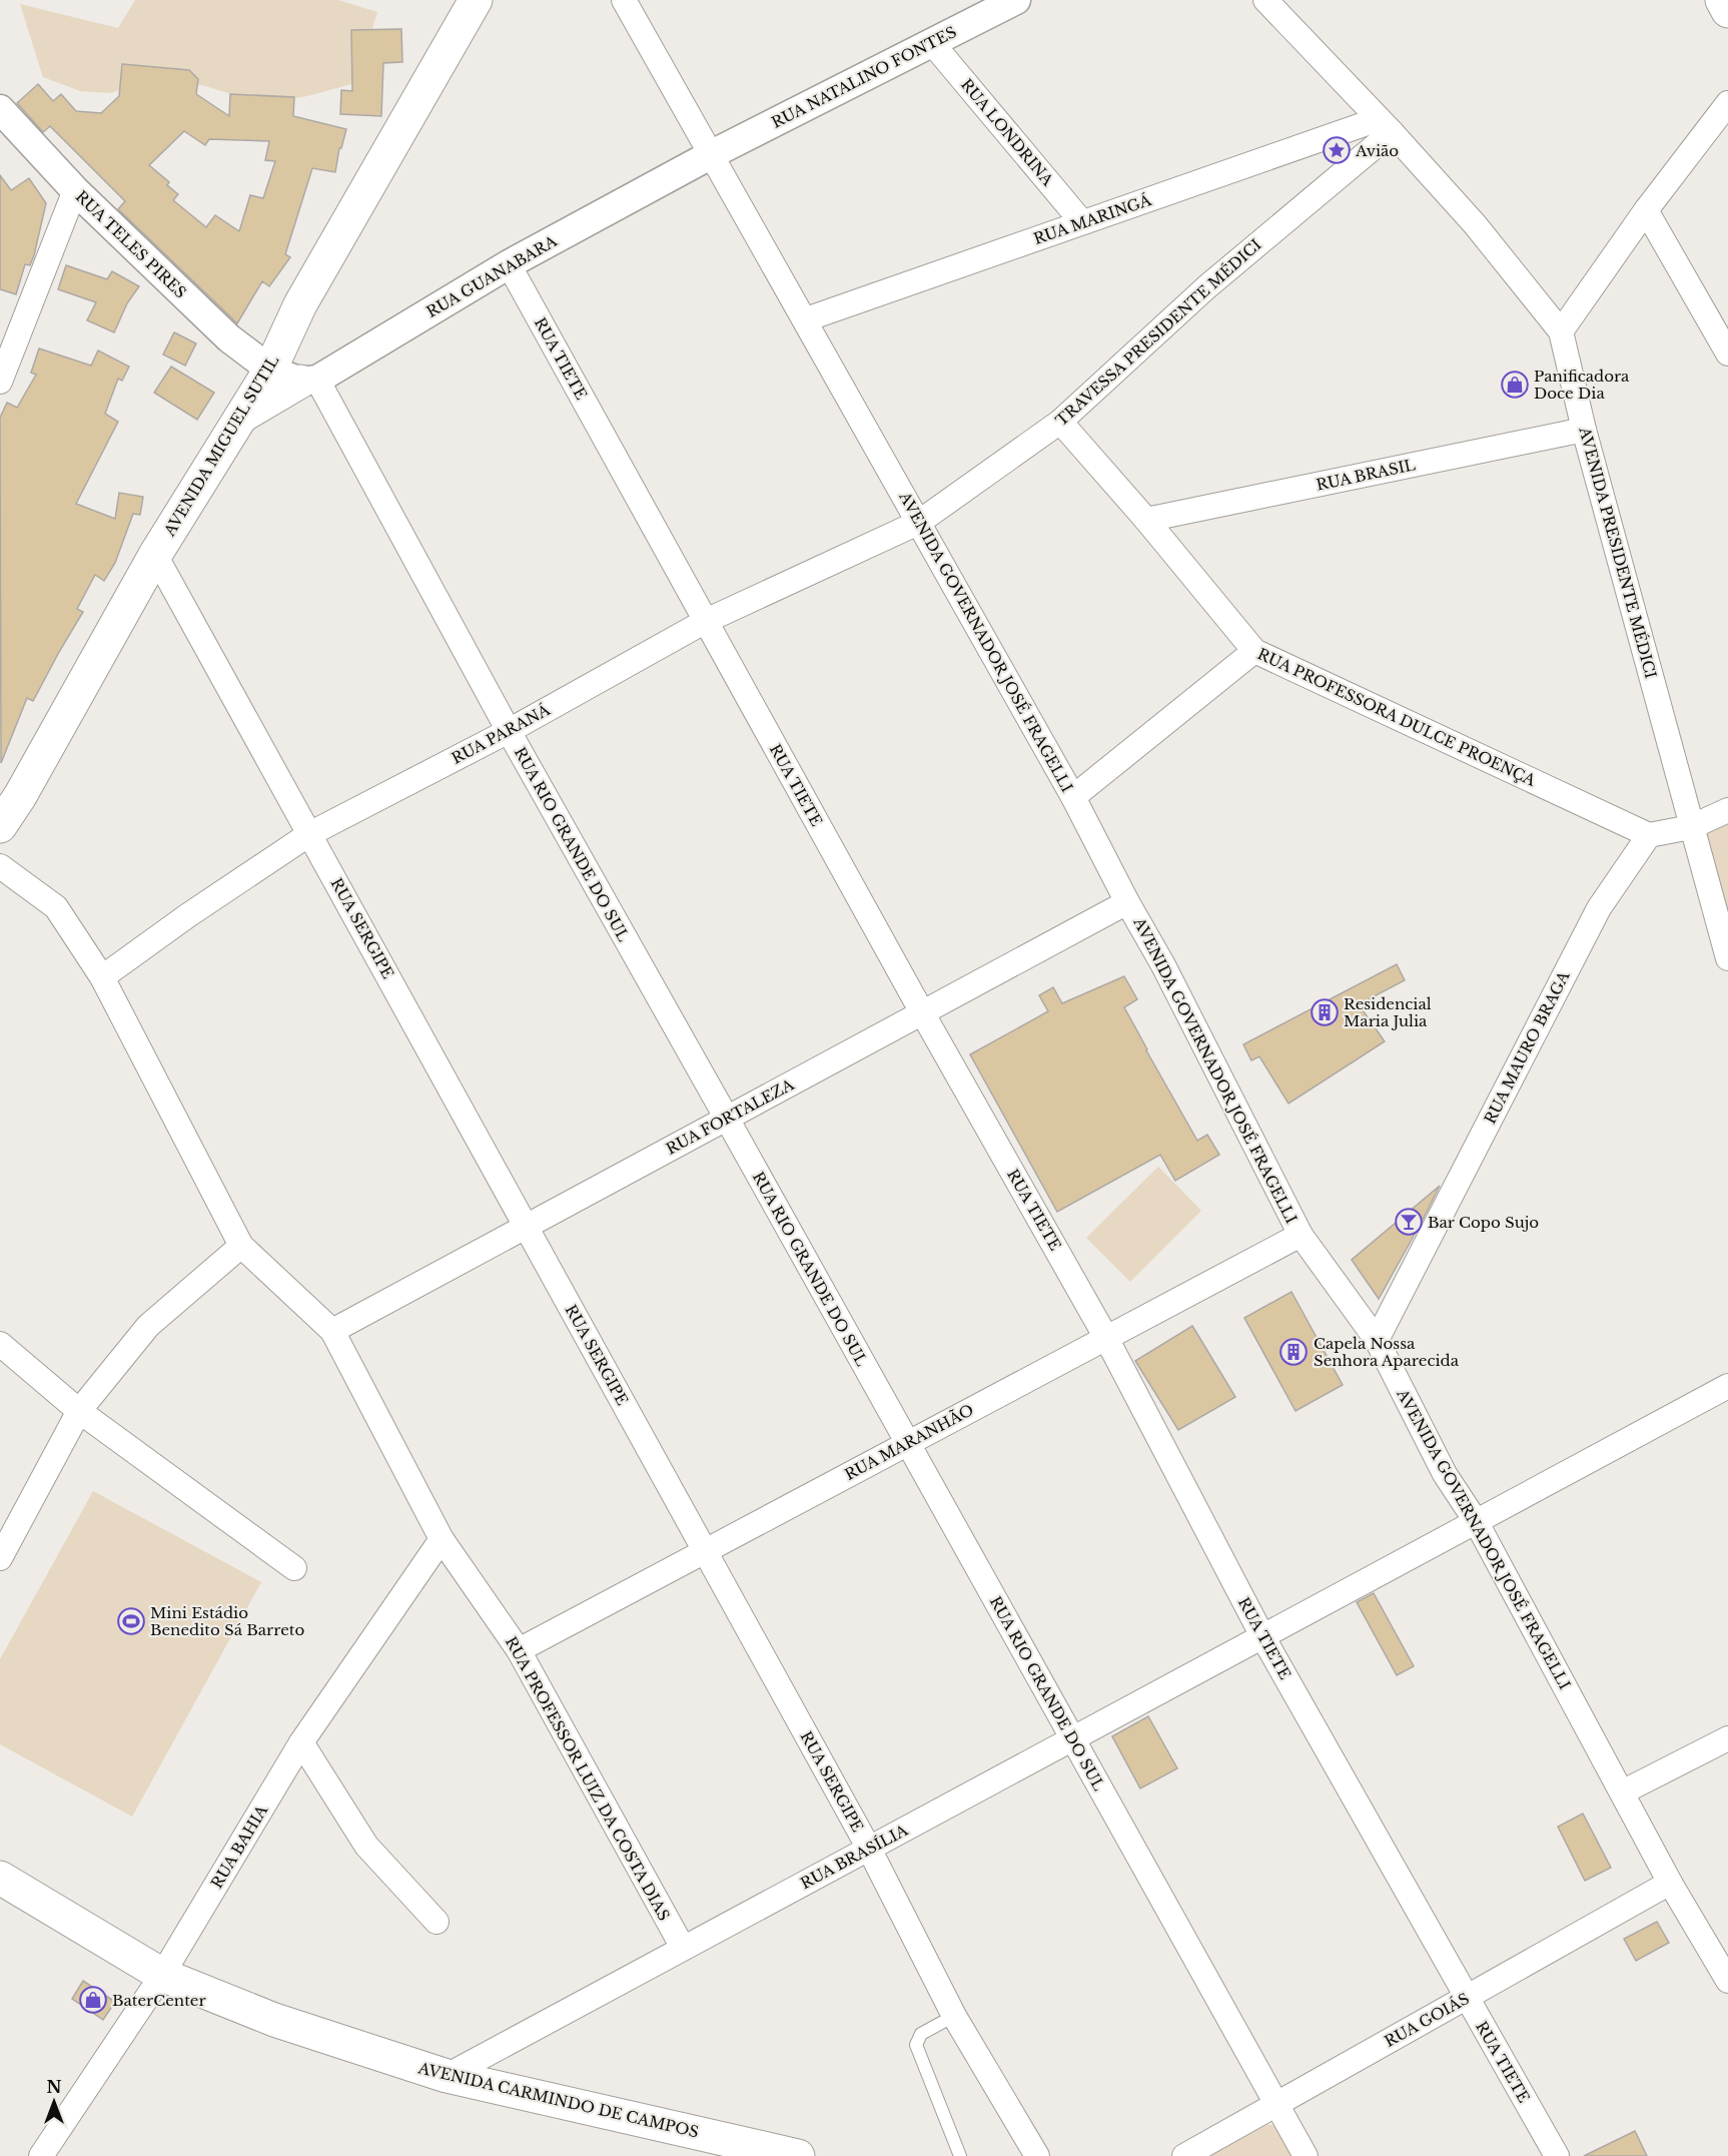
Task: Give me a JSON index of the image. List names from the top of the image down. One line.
{"streets":{"main road":["AVENIDA MIGUEL SUTIL","AVENIDA CARMINDO DE CAMPOS"],"street":["RUA NATALINO FONTES","RUA LONDRINA","RUA MARINGÁ","RUA TELES PIRES","RUA GUANABARA","TRAVESSA PRESIDENTE MÉDICI","RUA TIETE","RUA BRASIL","AVENIDA PRESIDENTE MÉDICI","AVENIDA GOVERNADOR JOSÉ FRAGELLI","RUA PROFESSORA DULCE PROENÇA","RUA PARANÁ","RUA RIO GRANDE DO SUL","RUA SERGIPE","RUA MAURO BRAGA","RUA FORTALEZA","RUA MARANHÃO","RUA PROFESSOR LUIZ DA COSTA DIAS","RUA BAHIA","RUA BRASÍLIA","RUA GOIÁS"]},"crossings":[["RUA NATALINO FONTES","RUA LONDRINA"],["RUA NATALINO FONTES","RUA GUANABARA"],["RUA NATALINO FONTES","AVENIDA GOVERNADOR JOSÉ FRAGELLI"],["RUA LONDRINA","RUA MARINGÁ"],["RUA MARINGÁ","TRAVESSA PRESIDENTE MÉDICI"],["RUA MARINGÁ","AVENIDA PRESIDENTE MÉDICI"],["RUA MARINGÁ","AVENIDA GOVERNADOR JOSÉ FRAGELLI"],["RUA TELES PIRES","AVENIDA MIGUEL SUTIL"],["RUA GUANABARA","RUA TIETE"],["RUA GUANABARA","AVENIDA GOVERNADOR JOSÉ FRAGELLI"],["RUA GUANABARA","RUA RIO GRANDE DO SUL"],["TRAVESSA PRESIDENTE MÉDICI","AVENIDA PRESIDENTE MÉDICI"],["TRAVESSA PRESIDENTE MÉDICI","AVENIDA GOVERNADOR JOSÉ FRAGELLI"],["TRAVESSA PRESIDENTE MÉDICI","RUA PROFESSORA DULCE PROENÇA"],["TRAVESSA PRESIDENTE MÉDICI","RUA PARANÁ"],["RUA TIETE","RUA PARANÁ"],["RUA TIETE","RUA FORTALEZA"],["RUA TIETE","RUA MARANHÃO"],["RUA TIETE","RUA BRASÍLIA"],["RUA TIETE","RUA GOIÁS"],["AVENIDA MIGUEL SUTIL","RUA SERGIPE"],["RUA BRASIL","AVENIDA PRESIDENTE MÉDICI"],["RUA BRASIL","RUA PROFESSORA DULCE PROENÇA"],["AVENIDA GOVERNADOR JOSÉ FRAGELLI","RUA PARANÁ"],["AVENIDA GOVERNADOR JOSÉ FRAGELLI","RUA MAURO BRAGA"],["AVENIDA GOVERNADOR JOSÉ FRAGELLI","RUA FORTALEZA"],["AVENIDA GOVERNADOR JOSÉ FRAGELLI","RUA MARANHÃO"],["AVENIDA GOVERNADOR JOSÉ FRAGELLI","RUA BRASÍLIA"],["AVENIDA GOVERNADOR JOSÉ FRAGELLI","RUA GOIÁS"],["RUA PROFESSORA DULCE PROENÇA","RUA MAURO BRAGA"],["RUA PARANÁ","RUA RIO GRANDE DO SUL"],["RUA PARANÁ","RUA SERGIPE"],["RUA PARANÁ","RUA PROFESSOR LUIZ DA COSTA DIAS"],["RUA RIO GRANDE DO SUL","RUA FORTALEZA"],["RUA RIO GRANDE DO SUL","RUA MARANHÃO"],["RUA RIO GRANDE DO SUL","RUA BRASÍLIA"],["RUA RIO GRANDE DO SUL","RUA GOIÁS"],["RUA SERGIPE","RUA FORTALEZA"],["RUA SERGIPE","RUA MARANHÃO"],["RUA SERGIPE","RUA BRASÍLIA"],["RUA FORTALEZA","RUA PROFESSOR LUIZ DA COSTA DIAS"],["RUA MARANHÃO","RUA PROFESSOR LUIZ DA COSTA DIAS"],["RUA PROFESSOR LUIZ DA COSTA DIAS","RUA BAHIA"],["RUA PROFESSOR LUIZ DA COSTA DIAS","RUA BRASÍLIA"],["RUA BAHIA","AVENIDA CARMINDO DE CAMPOS"],["RUA BRASÍLIA","AVENIDA CARMINDO DE CAMPOS"]],"places":{"place":["Avião"],"shop":["Panificadora Doce Dia","BaterCenter"],"building":["Residencial Maria Julia","Capela Nossa Senhora Aparecida"],"bar":["Bar Copo Sujo"],"sports":["Mini Estádio Benedito Sá Barreto"]},"north":"top"}
